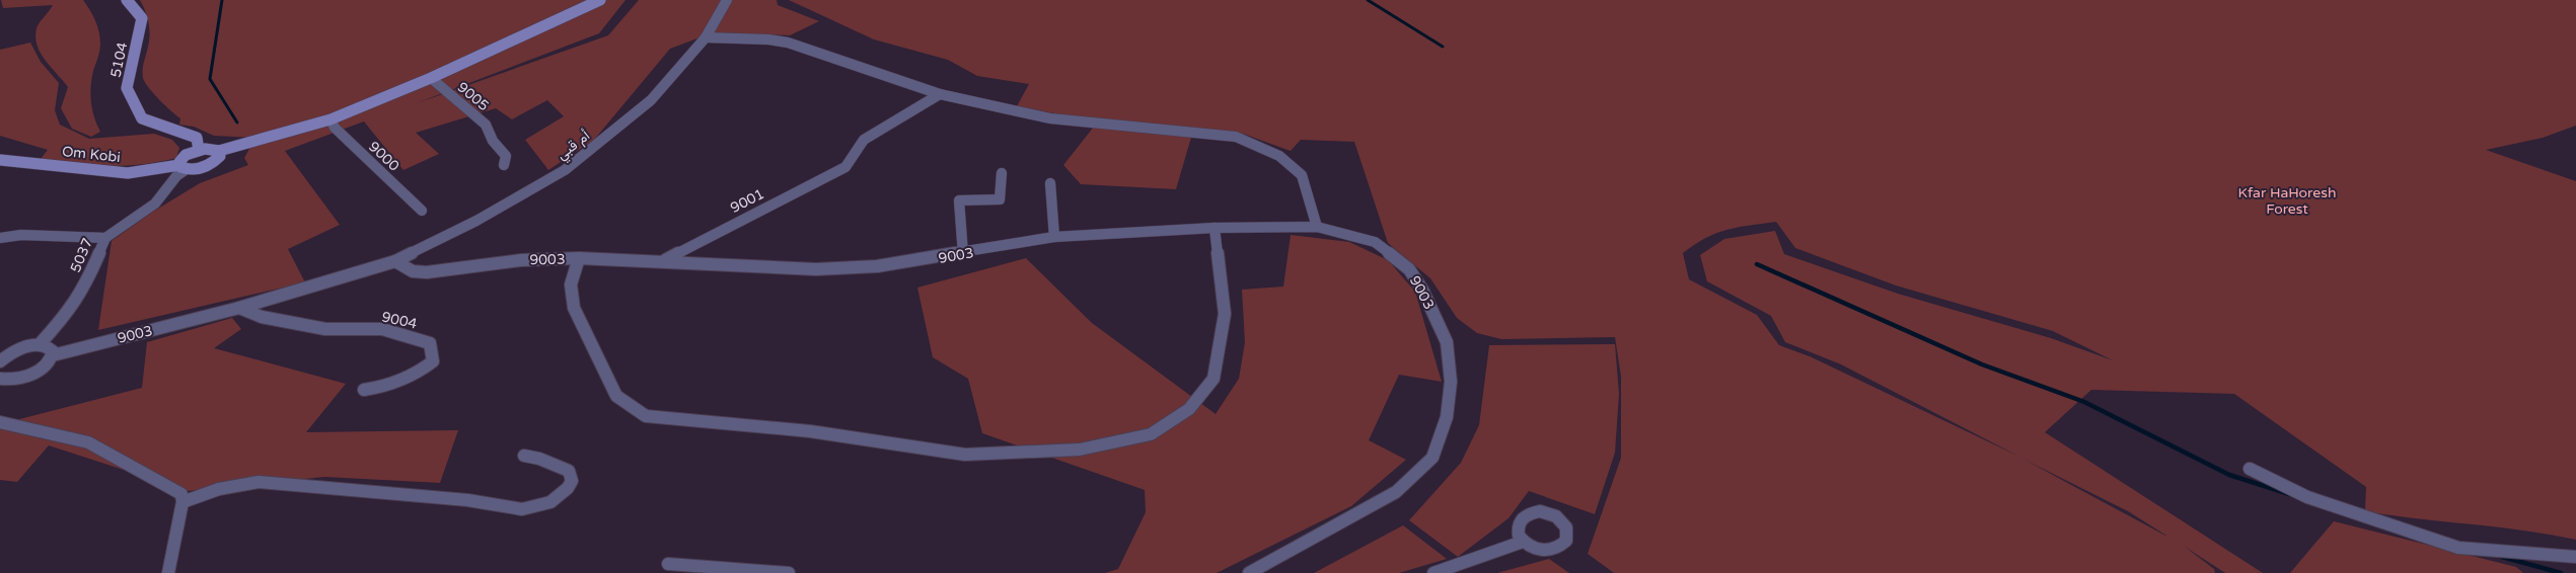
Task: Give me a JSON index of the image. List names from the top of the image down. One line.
{"streets":{"street":["5104","9005","أم قبي","Om Kobi","9000","9001","5037","9003","9004"]},"crossings":[["أم قبي","9003"],["Om Kobi","5037"],["9001","9003"],["9003","9004"]],"parks":["Kfar HaHoresh Forest"]}
